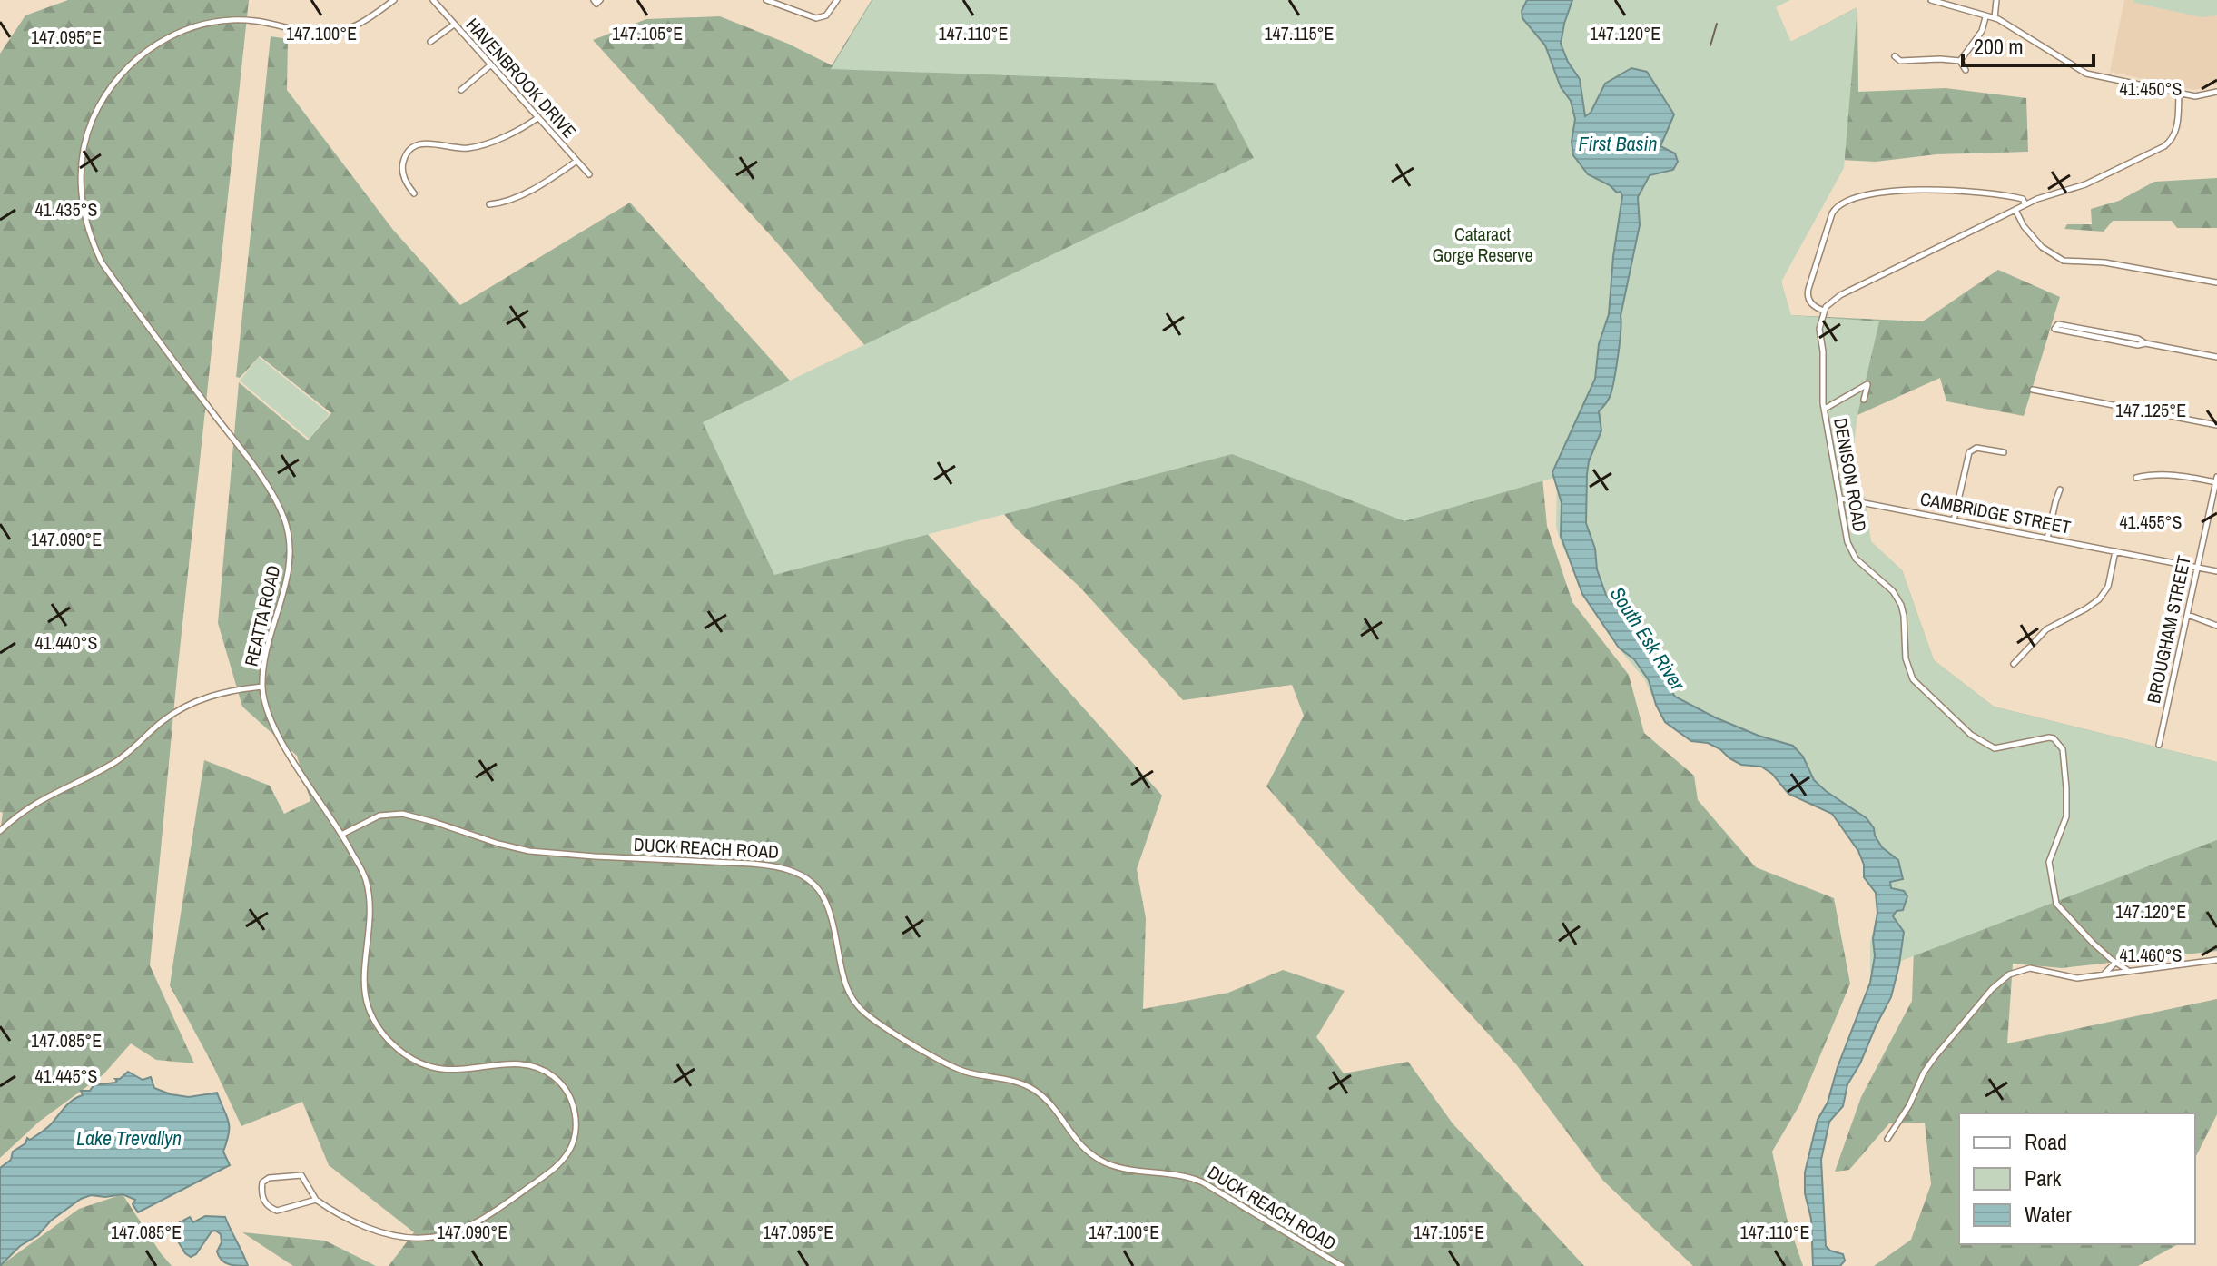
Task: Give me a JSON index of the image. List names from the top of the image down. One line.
{"streets":{"street":["HAVENBROOK DRIVE","DENISON ROAD","CAMBRIDGE STREET","REATTA ROAD","BROUGHAM STREET","DUCK REACH ROAD"]},"crossings":[["DENISON ROAD","CAMBRIDGE STREET"],["CAMBRIDGE STREET","BROUGHAM STREET"],["REATTA ROAD","DUCK REACH ROAD"]],"water":["First Basin","South Esk River","Lake Trevallyn"],"parks":["Cataract Gorge Reserve"],"legend":["Road","Park","Water"],"scale_bar":"200 m","coordinates":["147.100°E","147.105°E","147.110°E","147.115°E","147.120°E","147.095°E","41.450°S","41.435°S","147.125°E","41.455°S","147.090°E","41.440°S","41.460°S","147.085°E","41.445°S"]}
